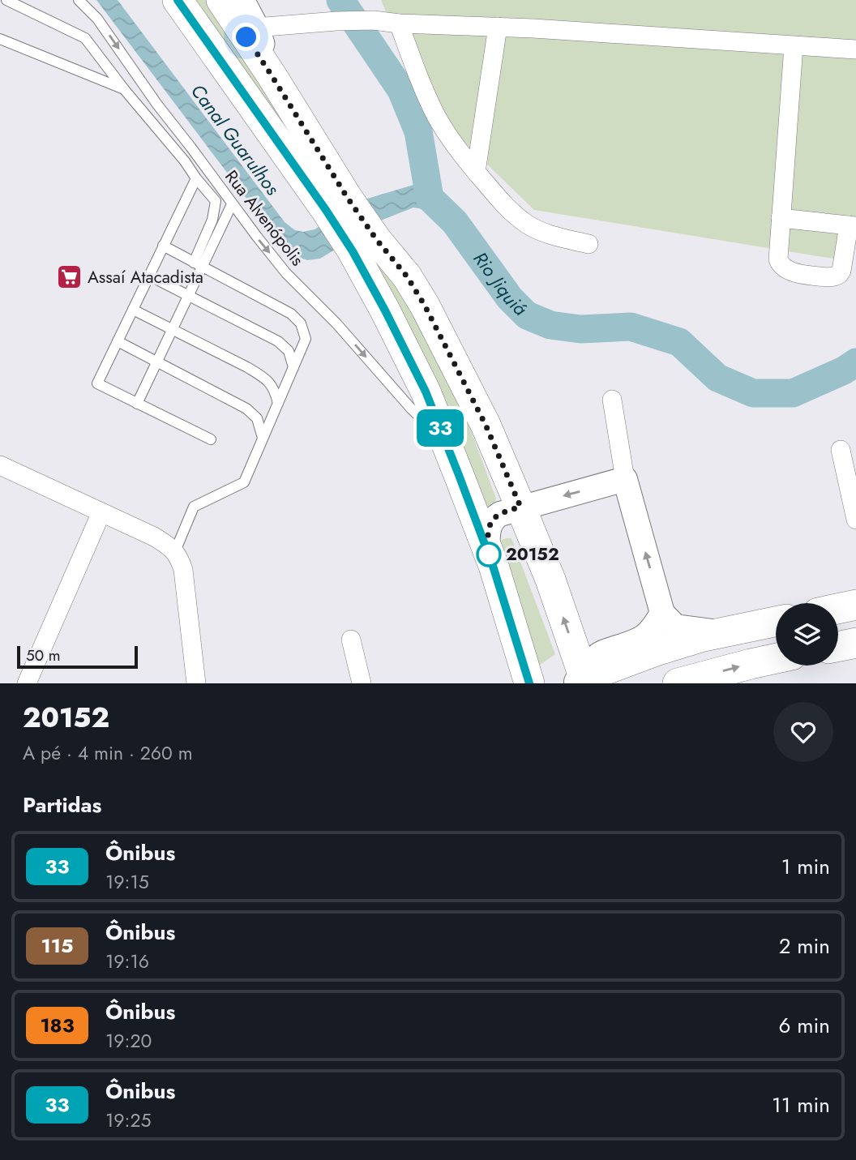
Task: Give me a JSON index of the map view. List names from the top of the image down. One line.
{"streets":{"lane":["Rua Alvenópolis"]},"water":["Canal Guarulhos","Rio Jiquiá"],"places":{"supermarket":["Assaí Atacadista"],"other":["20152"]},"lines":["bus line 33"],"scale_bar":"50 m","page":{"on_map":"33","scale":"50 m","heading":[["20152","A pé · 4 min · 260 m"],"Partidas"],"list":[{"mark":"33","name":"Ônibus","note":"19:15","value":"1 min"},{"mark":"115","name":"Ônibus","note":"19:16","value":"2 min"},{"mark":"183","name":"Ônibus","note":"19:20","value":"6 min"},{"mark":"33","name":"Ônibus","note":"19:25","value":"11 min"}]}}
